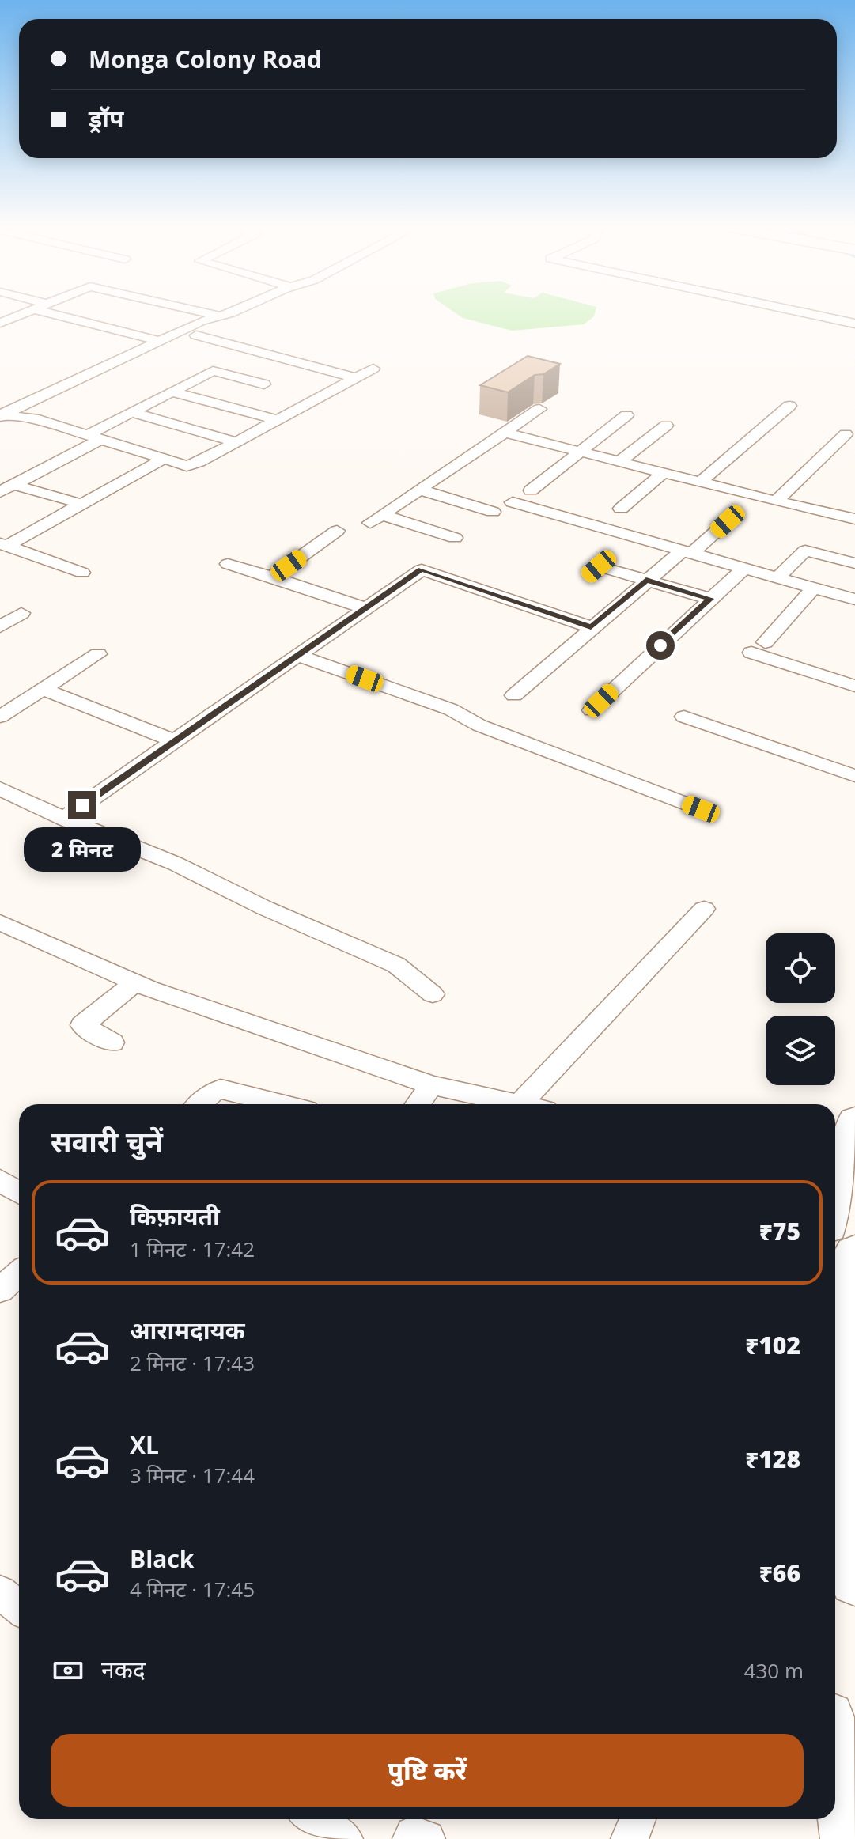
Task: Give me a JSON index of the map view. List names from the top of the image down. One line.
{"page":{"banner":["Monga Colony Road","ड्रॉप"],"bubble":"2 मिनट","heading":"सवारी चुनें","list":[{"name":"किफ़ायती","note":"1 मिनट · 17:42","value":"₹75"},{"name":"आरामदायक","note":"2 मिनट · 17:43","value":"₹102"},{"name":"XL","note":"3 मिनट · 17:44","value":"₹128"},{"name":"Black","note":"4 मिनट · 17:45","value":"₹66"}],"pay":["नकद","430 m"],"buttons":"पुष्टि करें"}}
